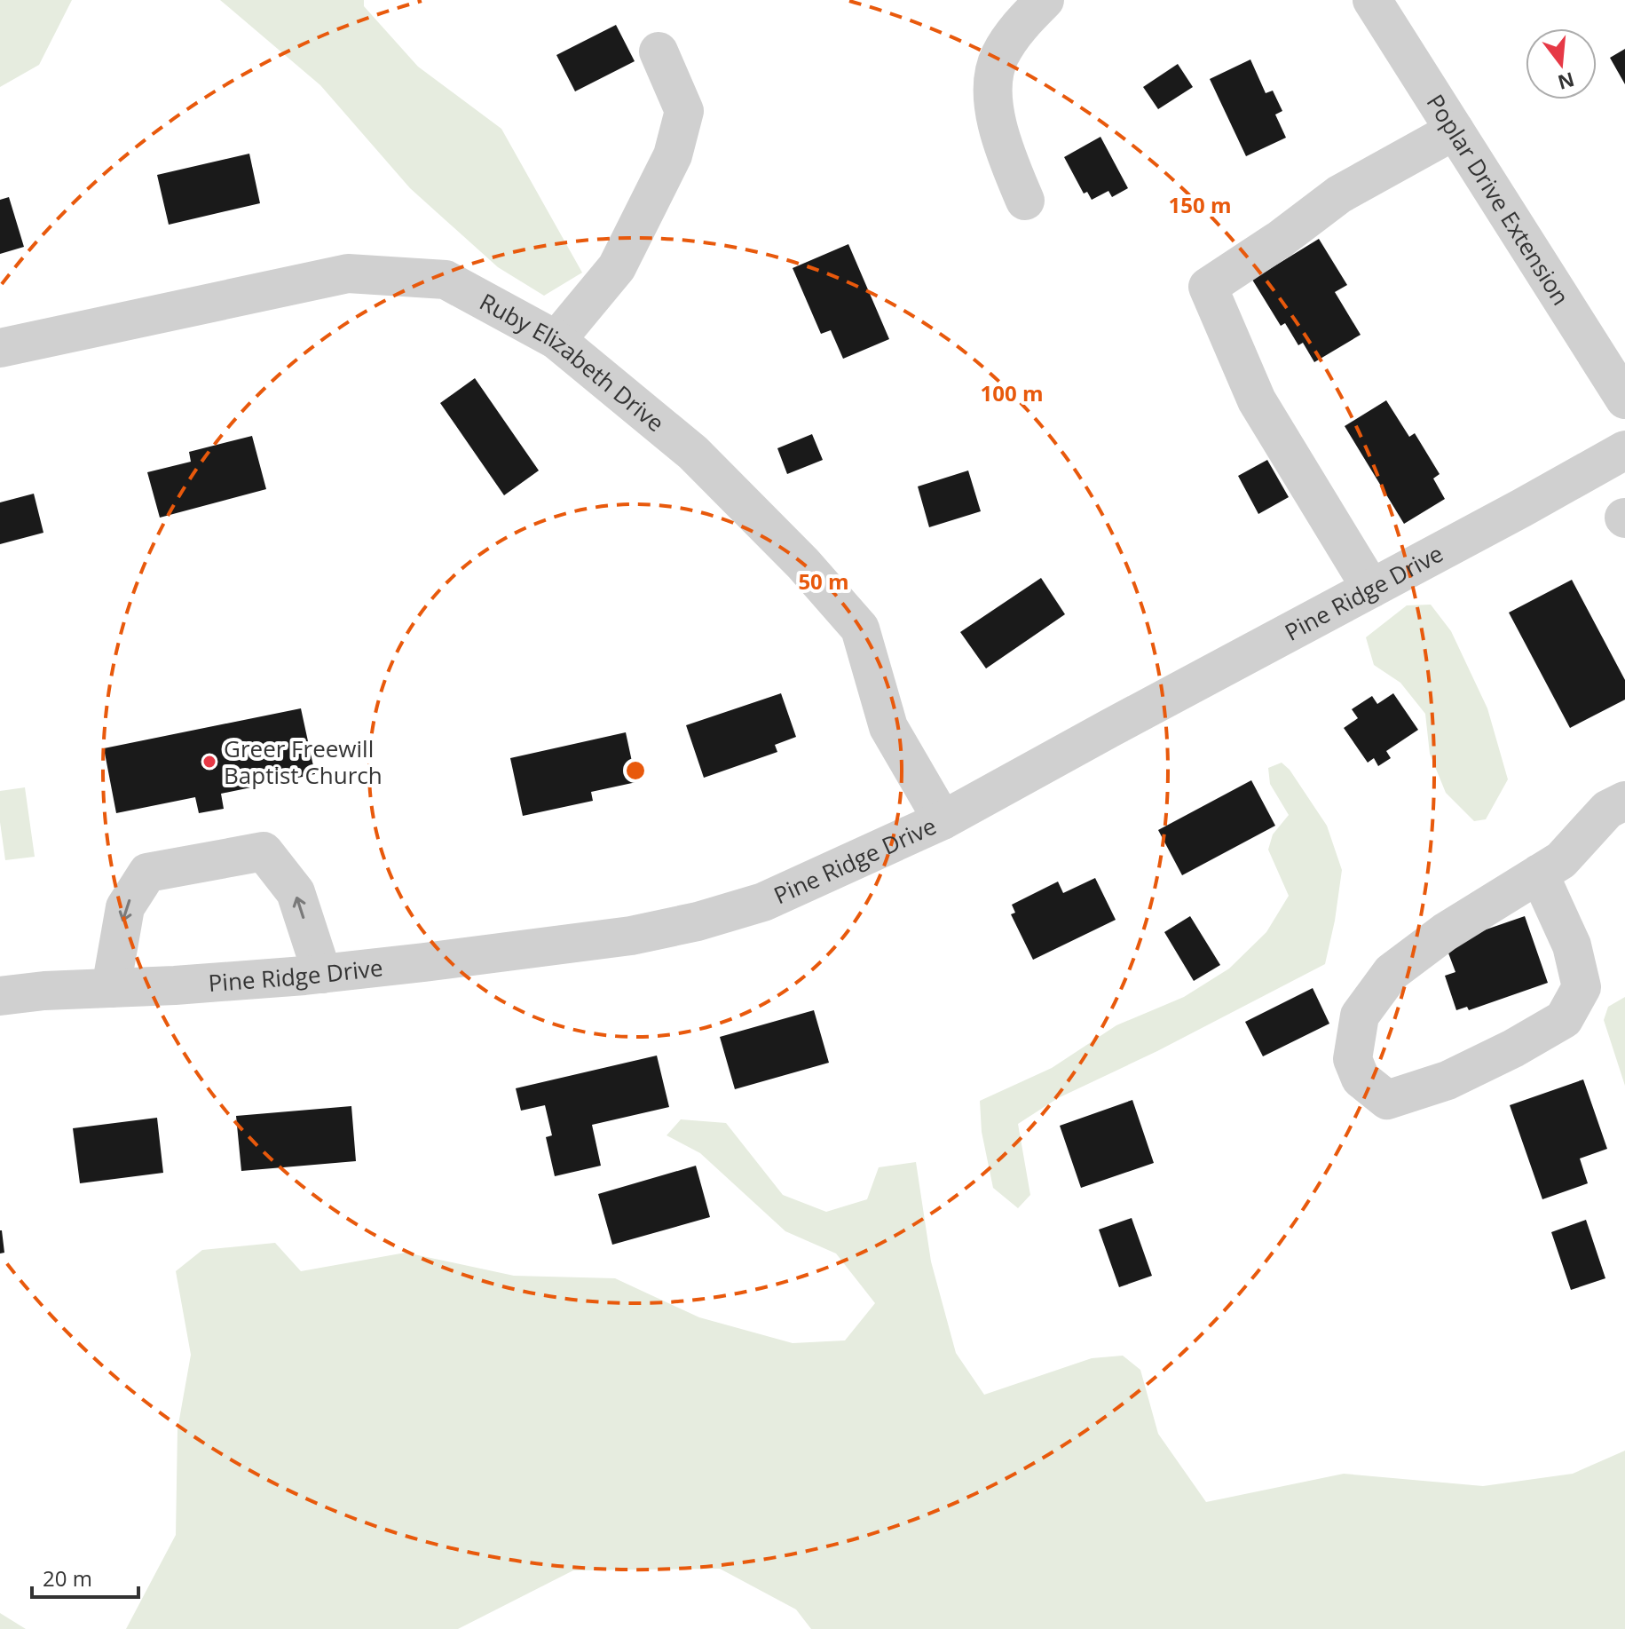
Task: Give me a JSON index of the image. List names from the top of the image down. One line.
{"streets":{"street":["Poplar Drive Extension","Ruby Elizabeth Drive","Pine Ridge Drive"]},"crossings":[["Ruby Elizabeth Drive","Pine Ridge Drive"]],"places":["Greer Freewill Baptist Church"],"scale_bar":"20 m","north":"bottom","rings":["150 m","100 m","50 m"]}
